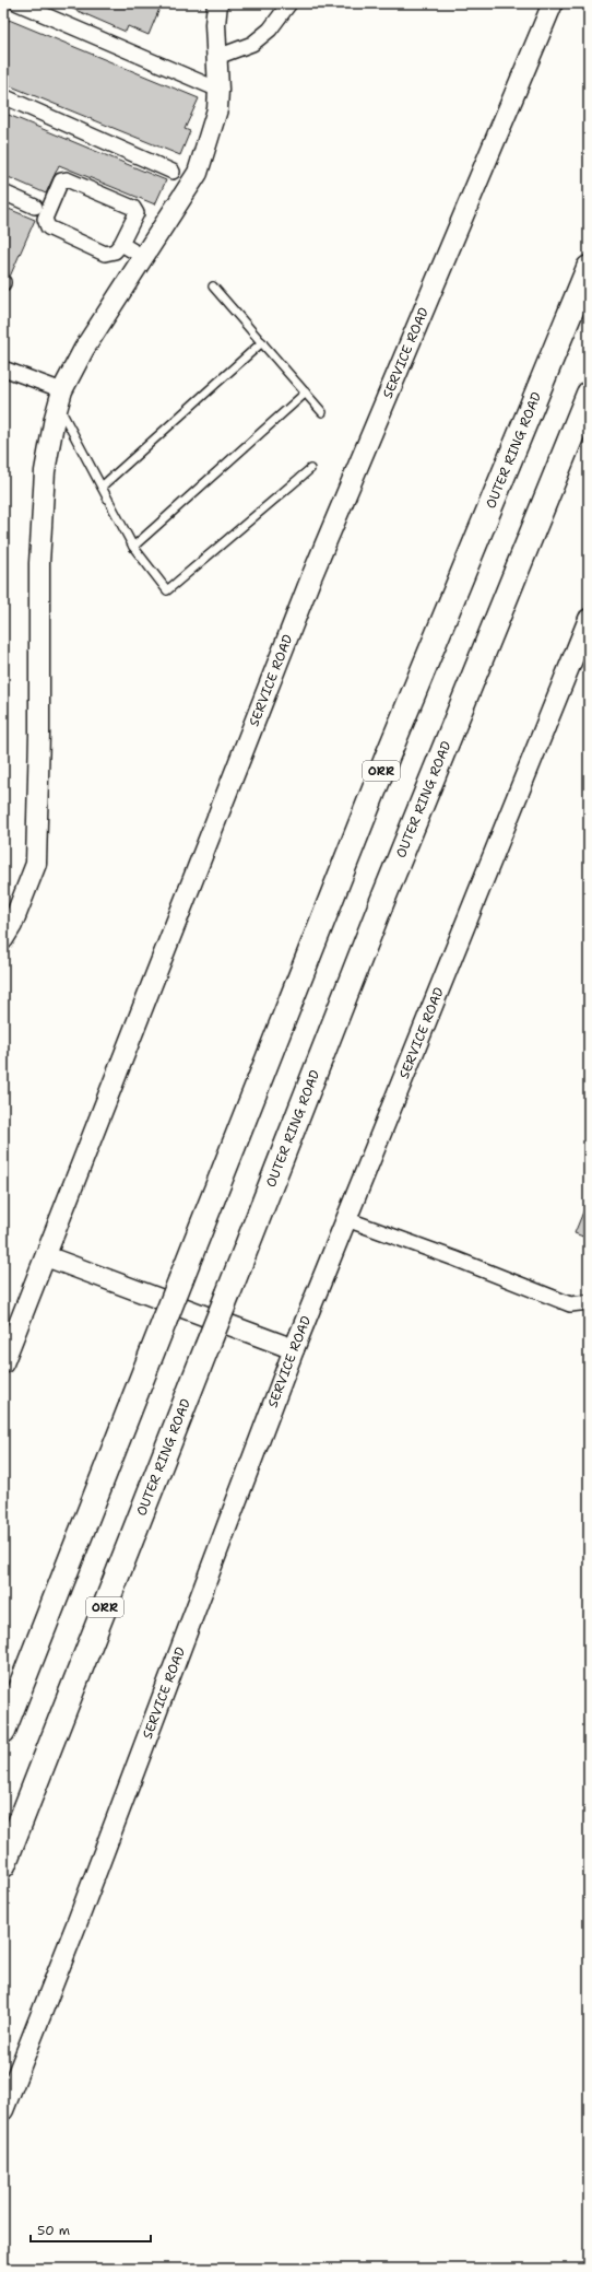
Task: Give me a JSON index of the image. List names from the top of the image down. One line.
{"streets":{"highway":["OUTER RING ROAD","ORR"],"main road":["SERVICE ROAD"]},"scale_bar":"50 m"}
